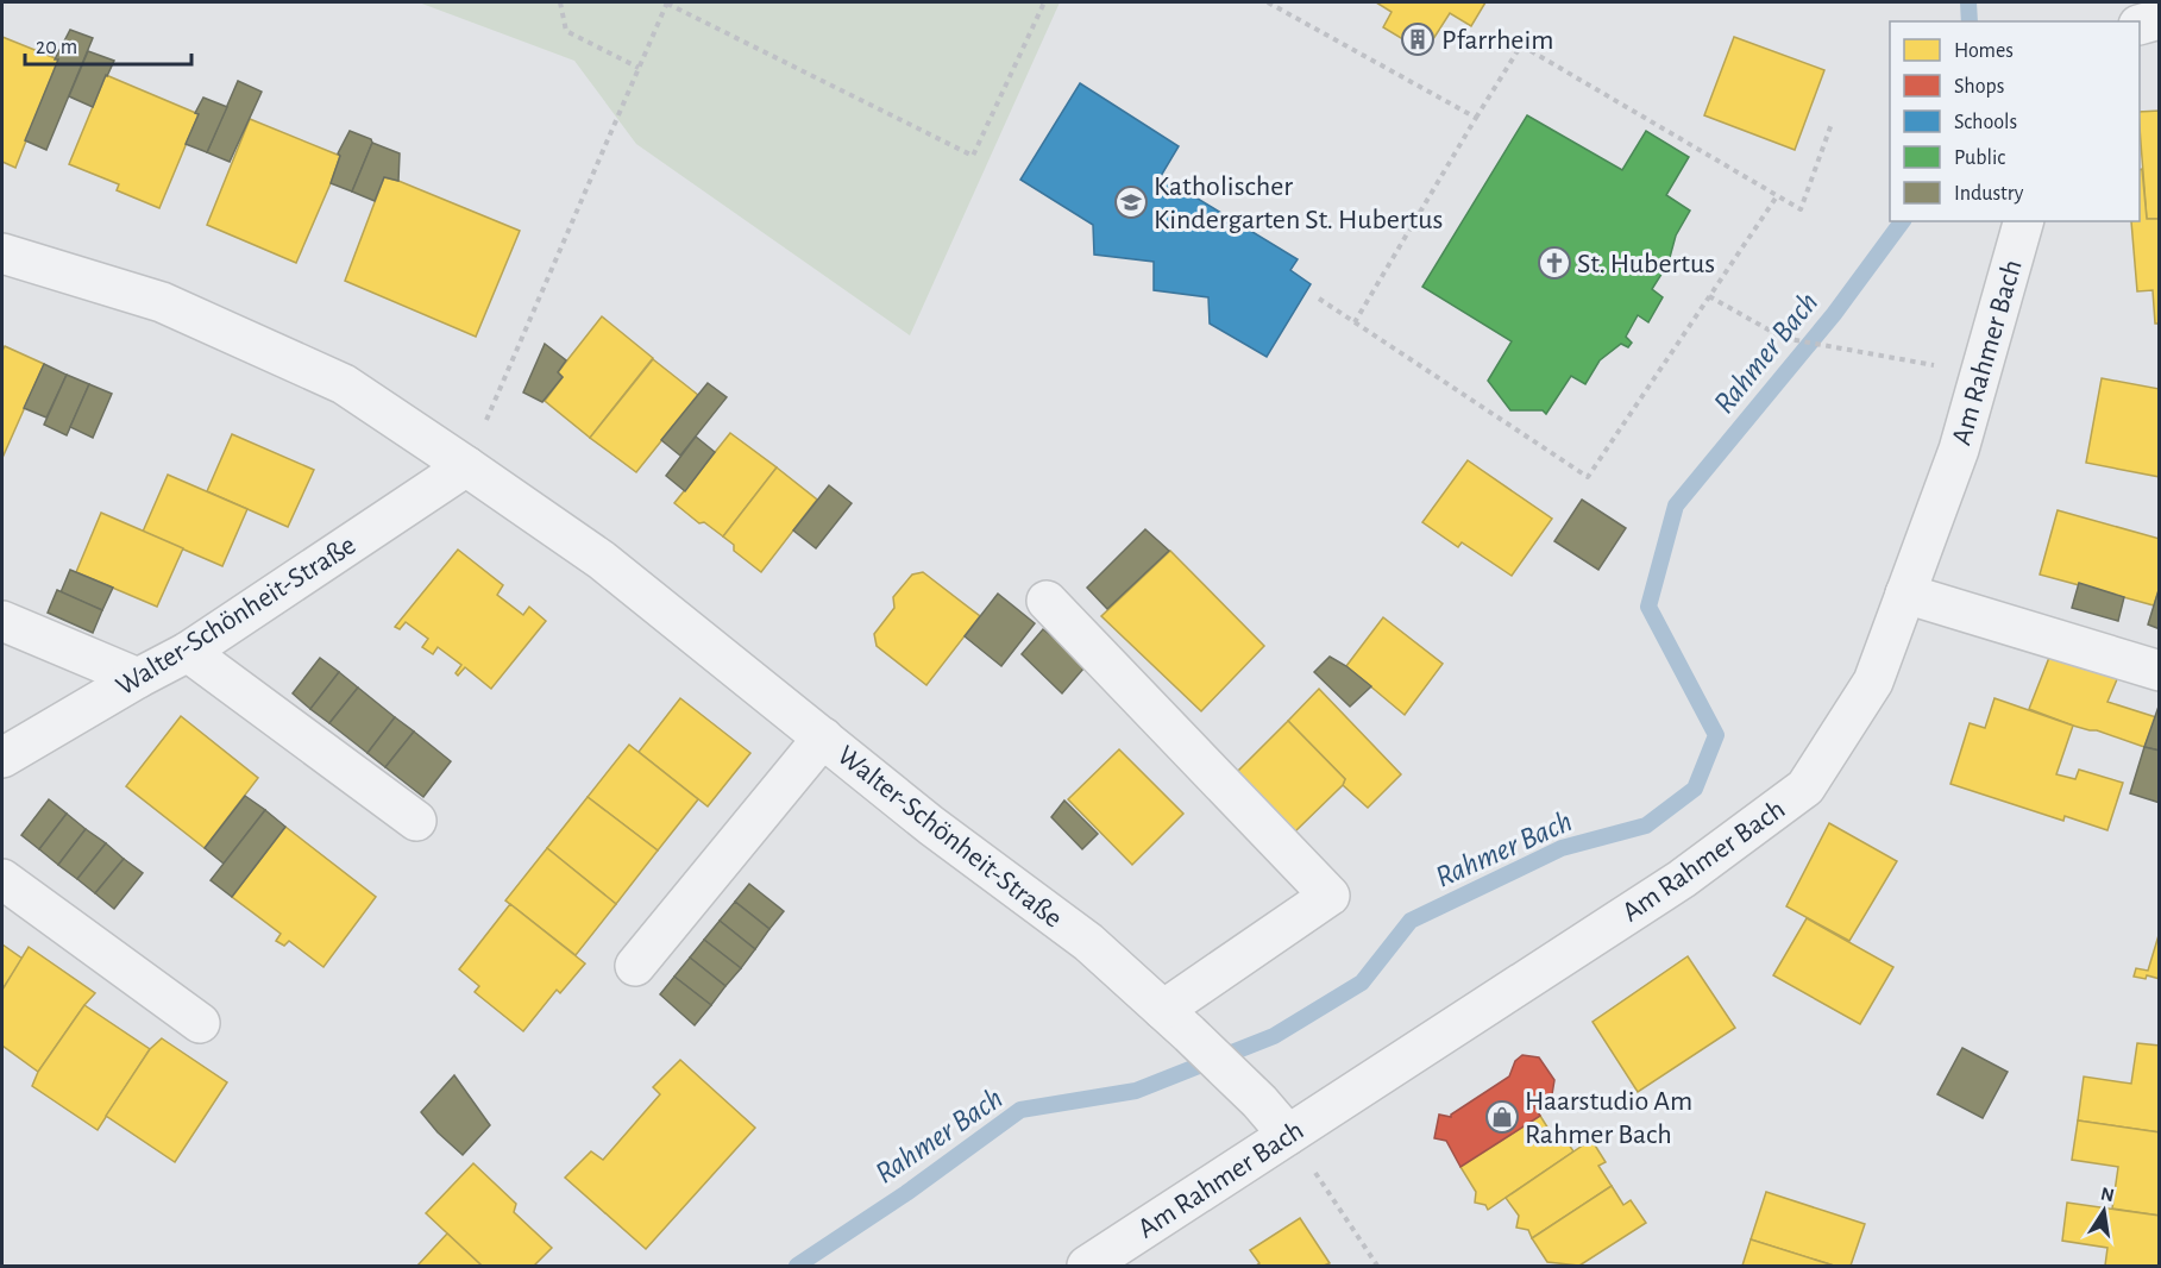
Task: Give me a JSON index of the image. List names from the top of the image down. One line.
{"streets":{"street":["Am Rahmer Bach","Walter-Schönheit-Straße"]},"crossings":[["Am Rahmer Bach","Walter-Schönheit-Straße"]],"water":["Rahmer Bach"],"places":{"building":["Pfarrheim"],"school or university":["Katholischer Kindergarten St. Hubertus"],"church":["St. Hubertus"],"shop":["Haarstudio Am Rahmer Bach"]},"legend":["Homes","Shops","Schools","Public","Industry"],"scale_bar":"20 m","north":"top"}
